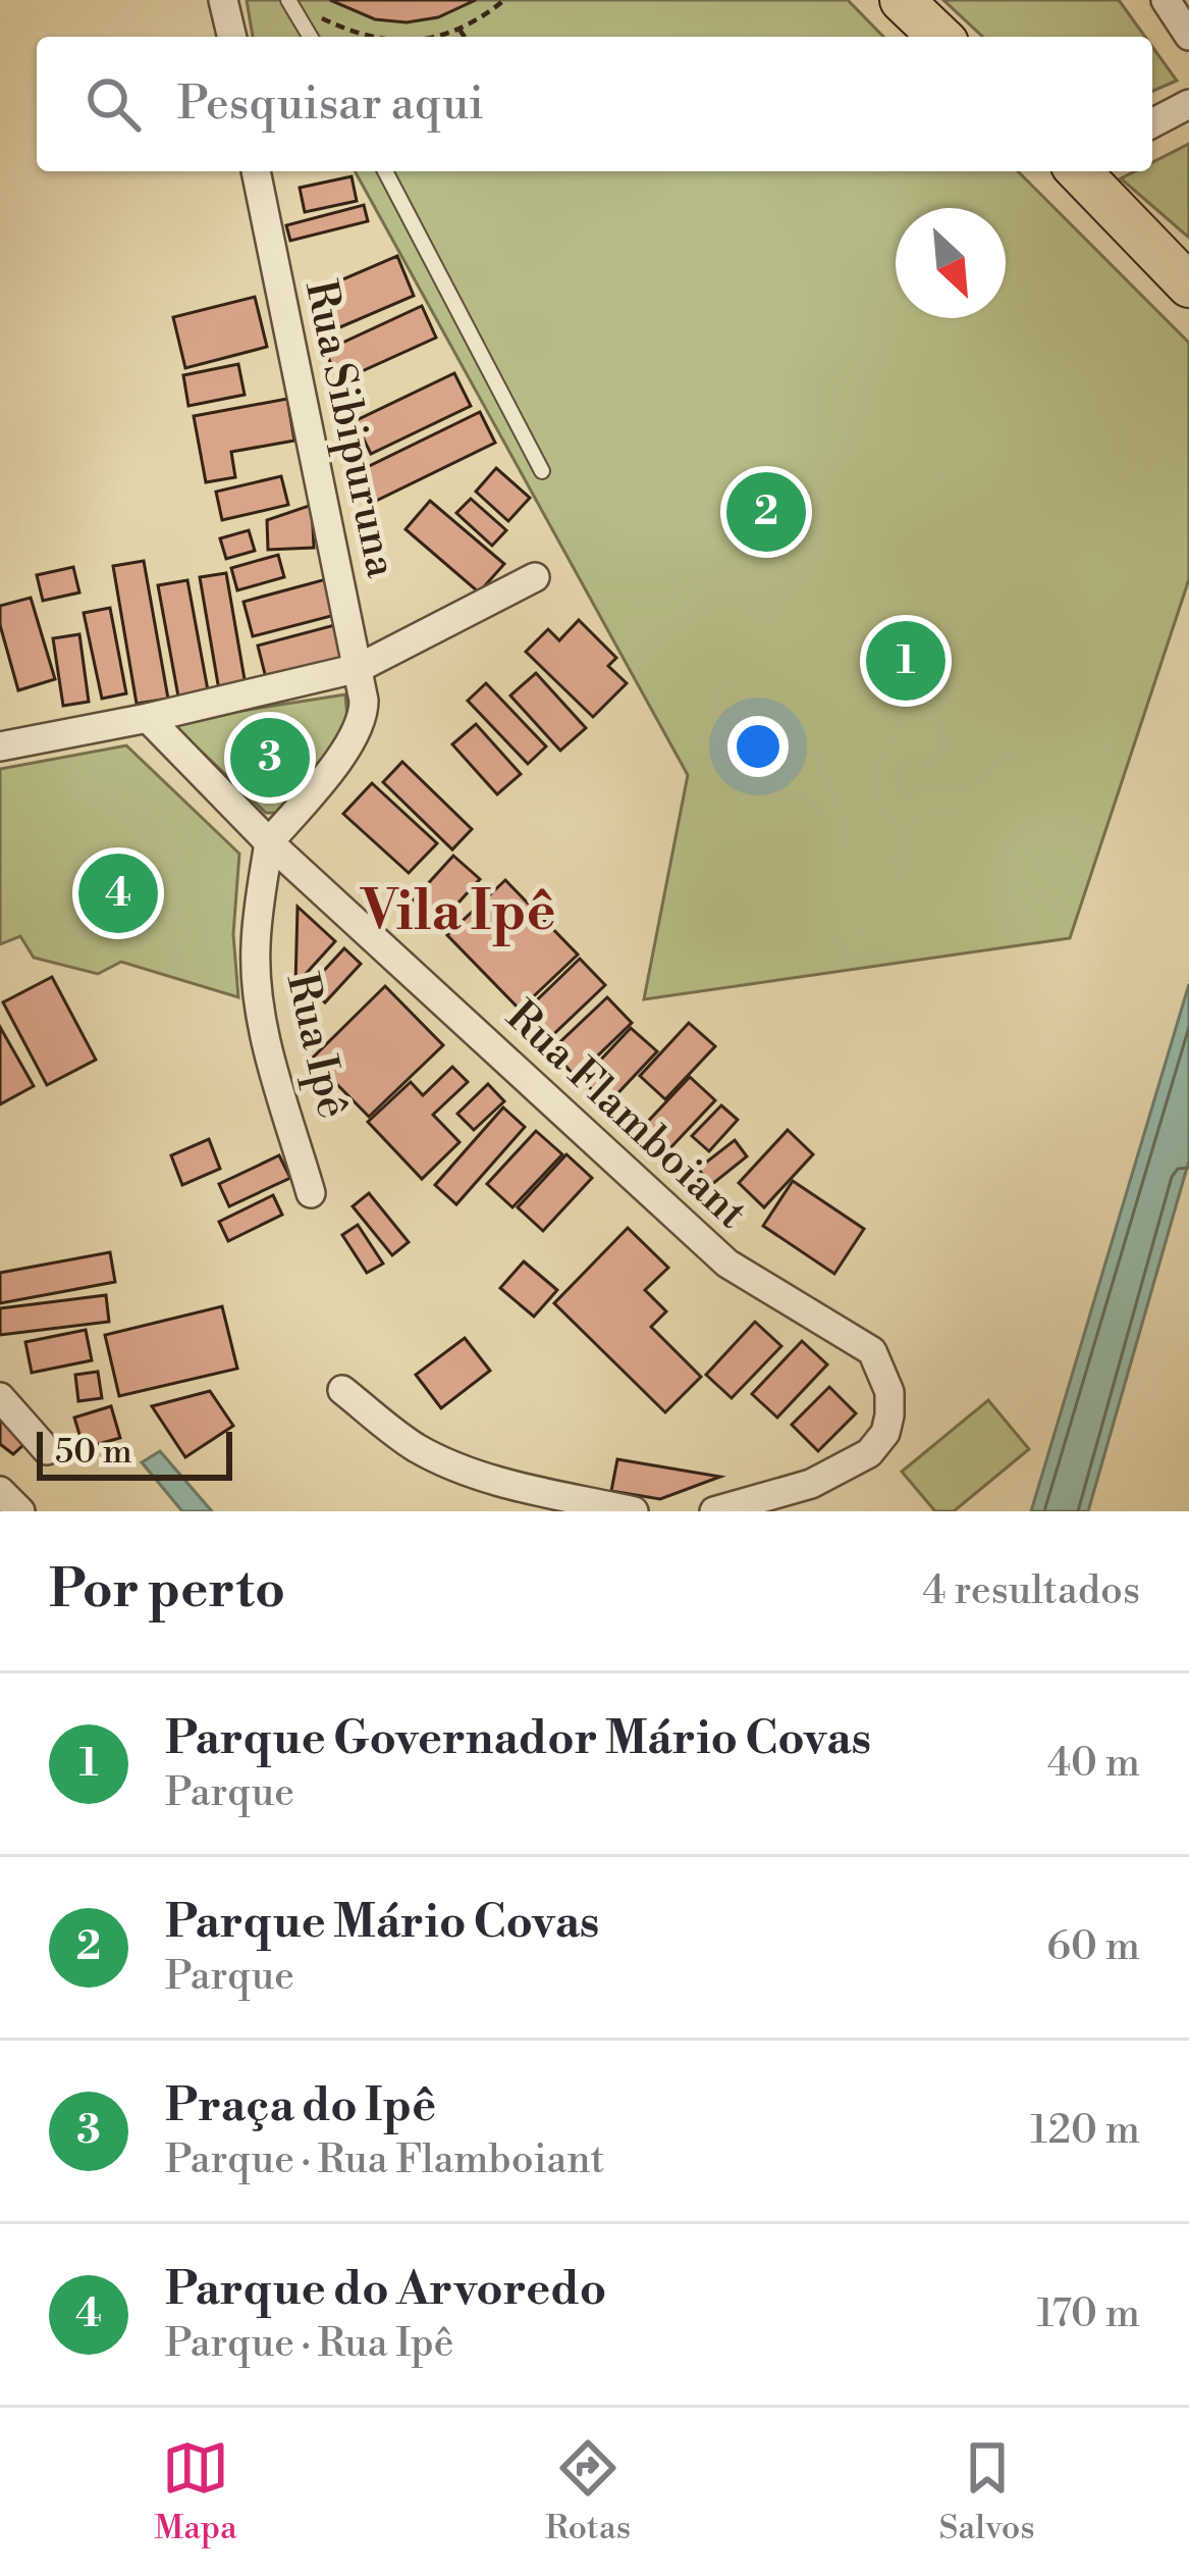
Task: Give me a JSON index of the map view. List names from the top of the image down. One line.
{"streets":{"street":["Rua Sibipuruna","Rua Ipê","Rua Flamboiant"]},"crossings":[["Rua Sibipuruna","Rua Ipê"],["Rua Sibipuruna","Rua Flamboiant"],["Rua Ipê","Rua Flamboiant"]],"districts":["Vila Ipê"],"scale_bar":"50 m","north":"bottom right","page":{"search":"Pesquisar aqui","pins":["2","1","3","4"],"scale":"50 m","heading":["Por perto","4 resultados"],"list":[{"mark":"1","name":"Parque Governador Mário Covas","note":"Parque","value":"40 m"},{"mark":"2","name":"Parque Mário Covas","note":"Parque","value":"60 m"},{"mark":"3","name":"Praça do Ipê","note":"Parque · Rua Flamboiant","value":"120 m"},{"mark":"4","name":"Parque do Arvoredo","note":"Parque · Rua Ipê","value":"170 m"}],"nav":["Mapa","Rotas","Salvos"]}}
